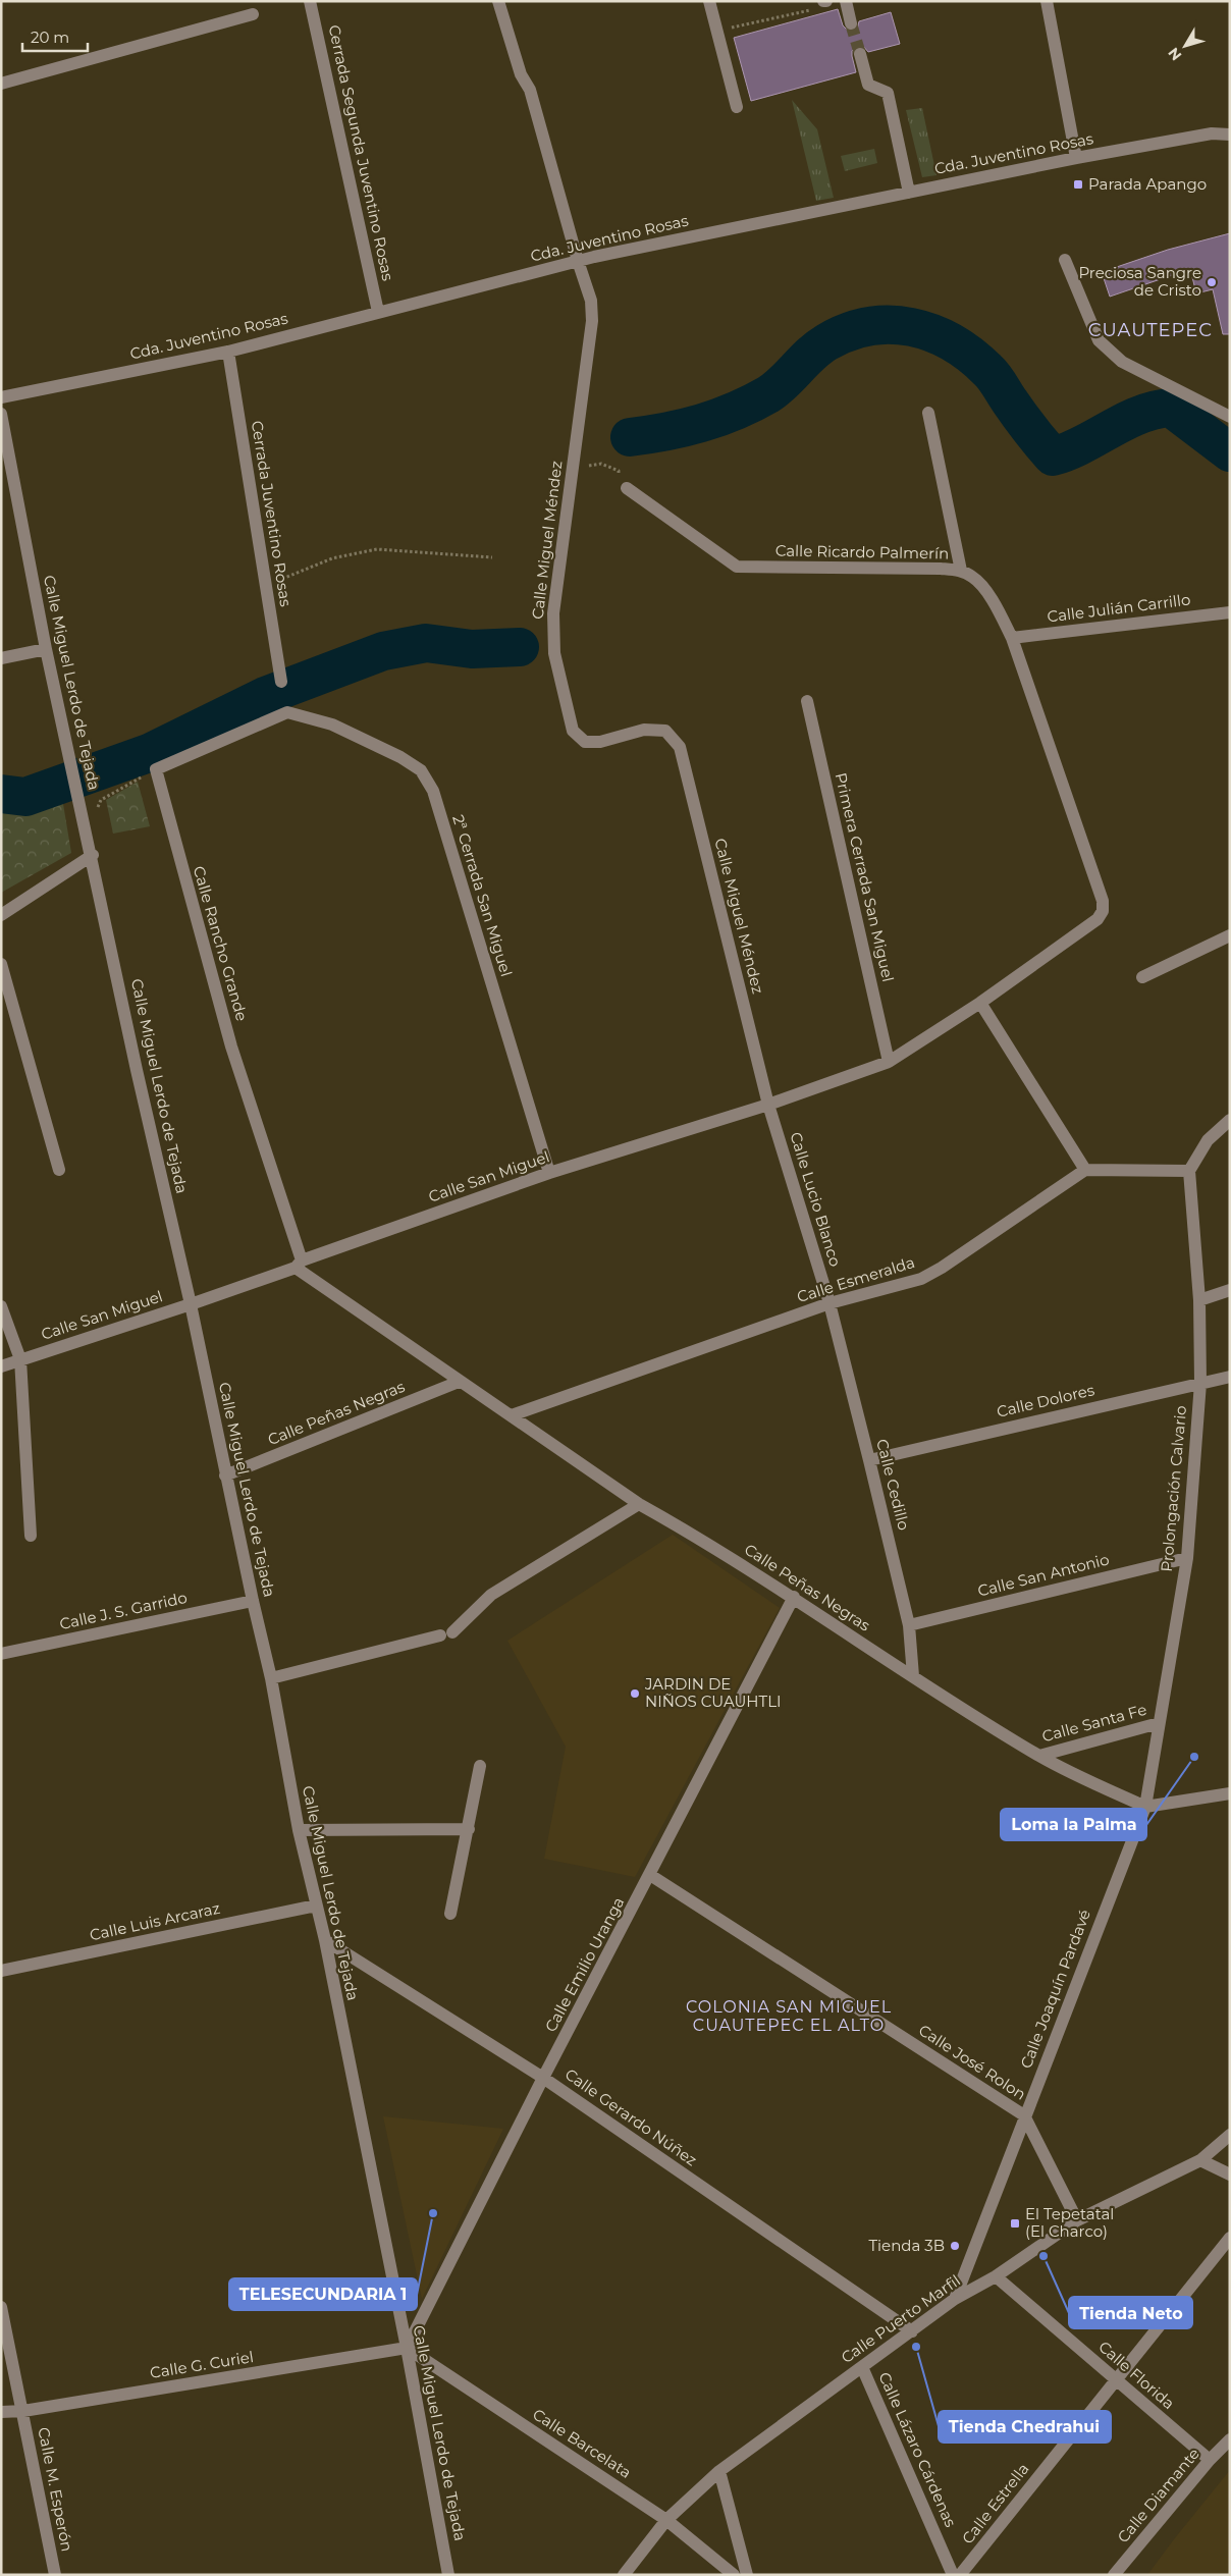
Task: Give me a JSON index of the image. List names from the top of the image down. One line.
{"streets":{"street":["Cerrada Segunda Juventino Rosas","Cda. Juventino Rosas","Cerrada Juventino Rosas","Calle Miguel Méndez","Calle Ricardo Palmerín","Calle Julián Carrillo","Calle Miguel Lerdo de Tejada","Primera Cerrada San Miguel","2ª Cerrada San Miguel","Calle Rancho Grande","Calle San Miguel","Calle Lucio Blanco","Calle Esmeralda","Calle Dolores","Calle Peñas Negras","Calle Cedillo","Prolongación Calvario","Calle San Antonio","Calle J. S. Garrido","Calle Santa Fe","Calle Luis Arcaraz","Calle Emilio Uranga","Calle Joaquín Pardavé","Calle José Rolon","Calle Gerardo Núñez","Calle Puerto Marfil","Calle G. Curiel","Calle Florida","Calle Barcelata","Calle Lázaro Cárdenas","Calle M. Esperón","Calle Diamante","Calle Estrella"]},"crossings":[["Cerrada Segunda Juventino Rosas","Cda. Juventino Rosas"],["Cda. Juventino Rosas","Cerrada Juventino Rosas"],["Cda. Juventino Rosas","Calle Miguel Méndez"],["Calle Miguel Méndez","Calle San Miguel"],["Calle Miguel Méndez","Calle Lucio Blanco"],["Calle Ricardo Palmerín","Calle Julián Carrillo"],["Calle Ricardo Palmerín","Calle San Miguel"],["Calle Miguel Lerdo de Tejada","Calle San Miguel"],["Calle Miguel Lerdo de Tejada","Calle Peñas Negras"],["Calle Miguel Lerdo de Tejada","Calle J. S. Garrido"],["Calle Miguel Lerdo de Tejada","Calle Luis Arcaraz"],["Calle Miguel Lerdo de Tejada","Calle Emilio Uranga"],["Calle Miguel Lerdo de Tejada","Calle Gerardo Núñez"],["Calle Miguel Lerdo de Tejada","Calle G. Curiel"],["Calle Miguel Lerdo de Tejada","Calle Barcelata"],["Primera Cerrada San Miguel","Calle San Miguel"],["2ª Cerrada San Miguel","Calle Rancho Grande"],["2ª Cerrada San Miguel","Calle San Miguel"],["Calle Rancho Grande","Calle San Miguel"],["Calle Rancho Grande","Calle Peñas Negras"],["Calle San Miguel","Calle Lucio Blanco"],["Calle San Miguel","Calle Peñas Negras"],["Calle Lucio Blanco","Calle Esmeralda"],["Calle Lucio Blanco","Calle Cedillo"],["Calle Esmeralda","Calle Peñas Negras"],["Calle Esmeralda","Calle Cedillo"],["Calle Dolores","Calle Cedillo"],["Calle Dolores","Prolongación Calvario"],["Calle Peñas Negras","Calle Cedillo"],["Calle Peñas Negras","Prolongación Calvario"],["Calle Peñas Negras","Calle Santa Fe"],["Calle Peñas Negras","Calle Emilio Uranga"],["Calle Peñas Negras","Calle Joaquín Pardavé"],["Calle Cedillo","Calle San Antonio"],["Prolongación Calvario","Calle San Antonio"],["Prolongación Calvario","Calle Santa Fe"],["Prolongación Calvario","Calle Joaquín Pardavé"],["Calle Emilio Uranga","Calle José Rolon"],["Calle Emilio Uranga","Calle Gerardo Núñez"],["Calle Emilio Uranga","Calle G. Curiel"],["Calle Emilio Uranga","Calle Barcelata"],["Calle Joaquín Pardavé","Calle José Rolon"],["Calle Joaquín Pardavé","Calle Puerto Marfil"],["Calle José Rolon","Calle Puerto Marfil"],["Calle Gerardo Núñez","Calle Puerto Marfil"],["Calle Puerto Marfil","Calle Florida"],["Calle Puerto Marfil","Calle Barcelata"],["Calle Puerto Marfil","Calle Lázaro Cárdenas"],["Calle G. Curiel","Calle Barcelata"],["Calle G. Curiel","Calle M. Esperón"],["Calle Florida","Calle Diamante"],["Calle Florida","Calle Estrella"]],"districts":["CUAUTEPEC","COLONIA SAN MIGUEL CUAUTEPEC EL ALTO"],"places":{"transit":["Parada Apango","El Tepetatal (El Charco)"],"other":["Preciosa Sangre de Cristo","JARDIN DE NIÑOS CUAUHTLI","Loma la Palma","TELESECUNDARIA 1","Tienda 3B","Tienda Neto","Tienda Chedrahui"]},"scale_bar":"20 m","north":"bottom left"}
